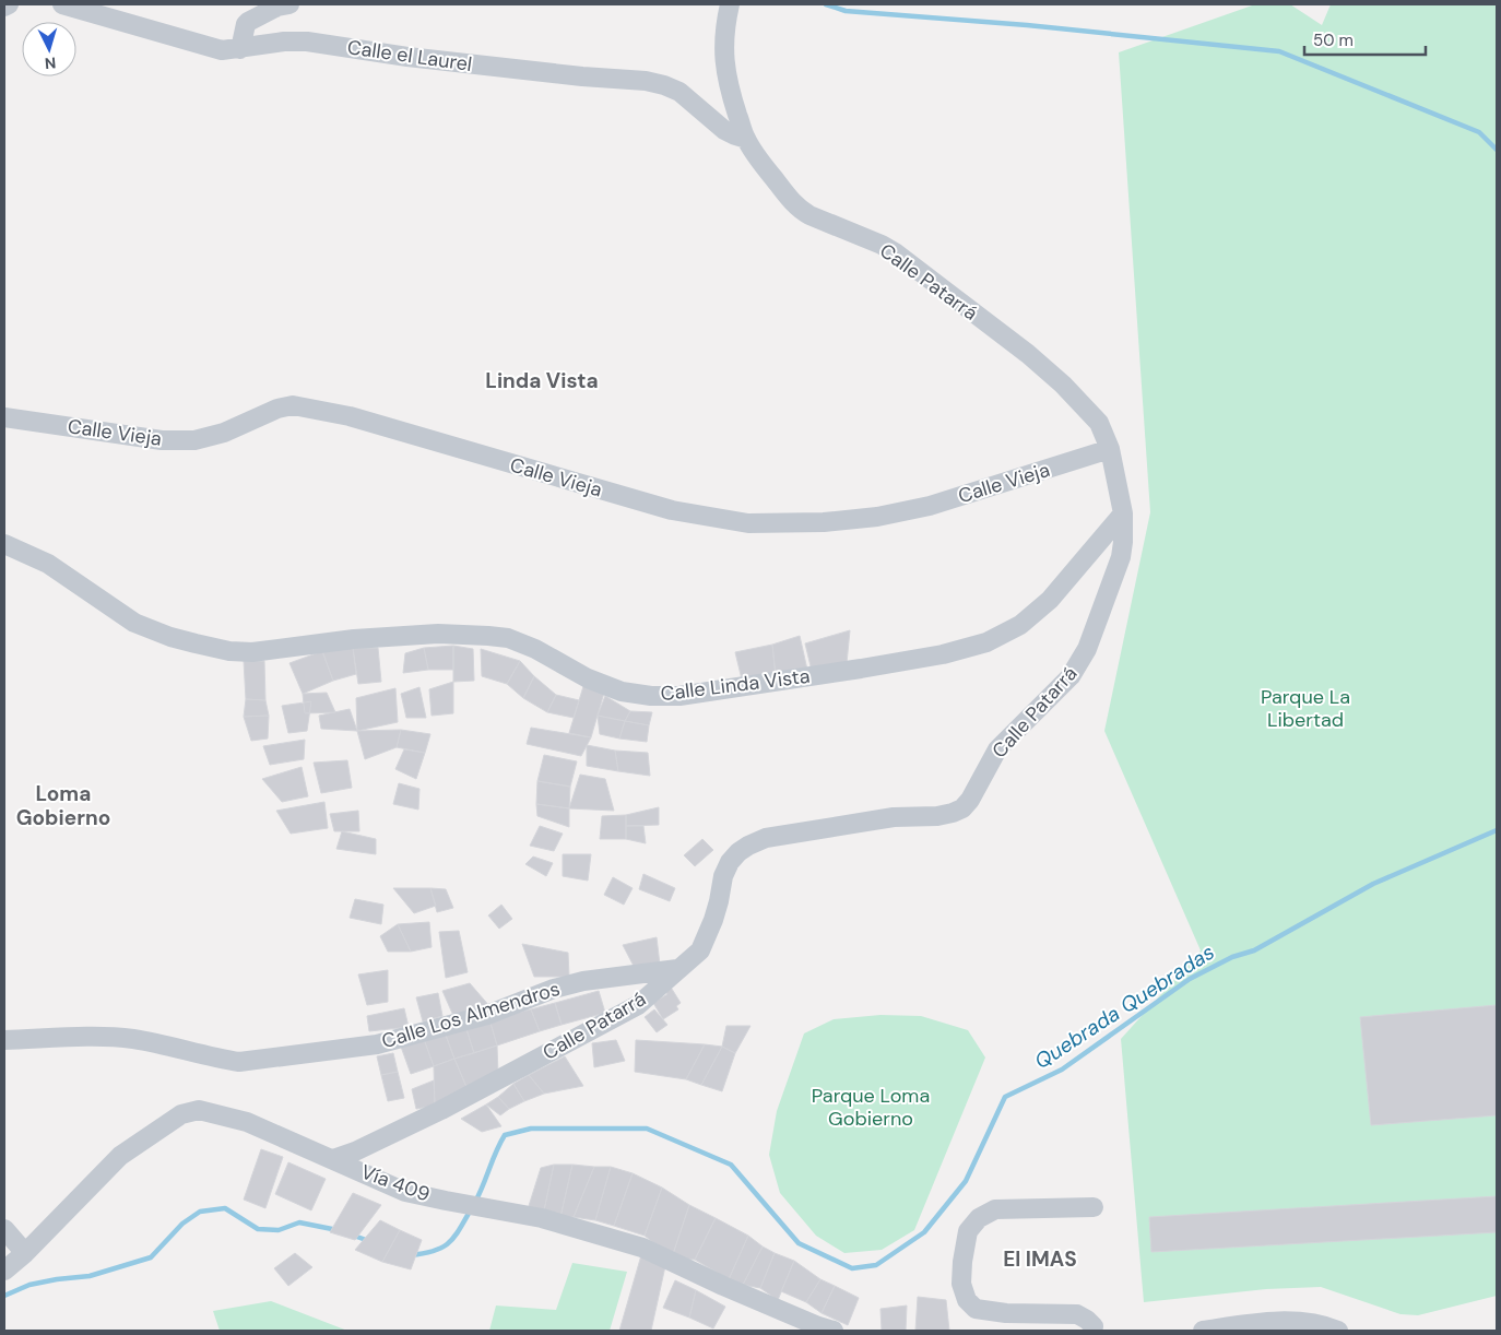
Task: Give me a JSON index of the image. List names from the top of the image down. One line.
{"streets":{"street":["Calle el Laurel","Calle Patarrá","Calle Vieja","Calle Linda Vista","Calle Los Almendros","Vía 409"]},"crossings":[["Calle el Laurel","Calle Patarrá"],["Calle Patarrá","Calle Vieja"],["Calle Patarrá","Calle Linda Vista"],["Calle Patarrá","Calle Los Almendros"],["Calle Patarrá","Vía 409"]],"districts":["Linda Vista","Loma Gobierno","El IMAS"],"water":["Quebrada Quebradas"],"parks":["Parque La Libertad","Parque Loma Gobierno"],"scale_bar":"50 m","north":"bottom"}
